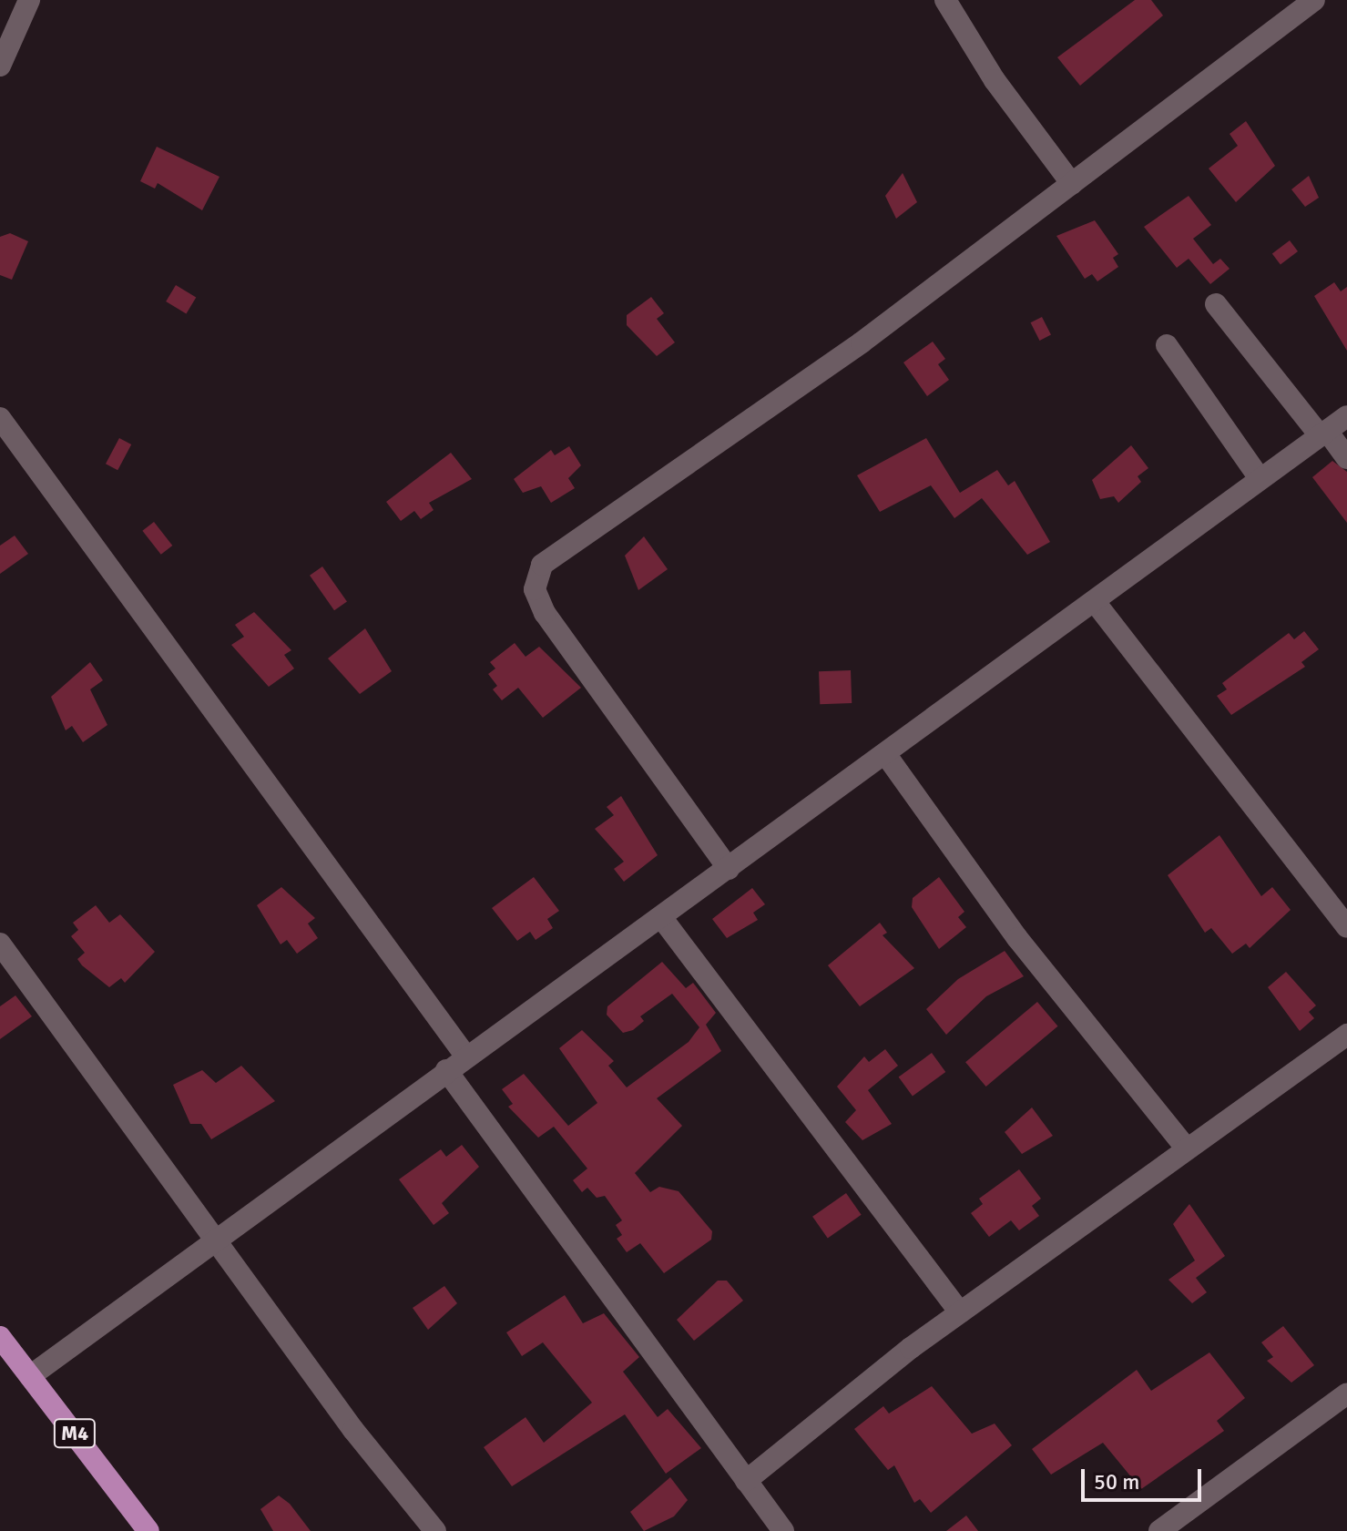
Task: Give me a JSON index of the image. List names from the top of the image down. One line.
{"streets":{"main road":["M4"]},"scale_bar":"50 m"}
